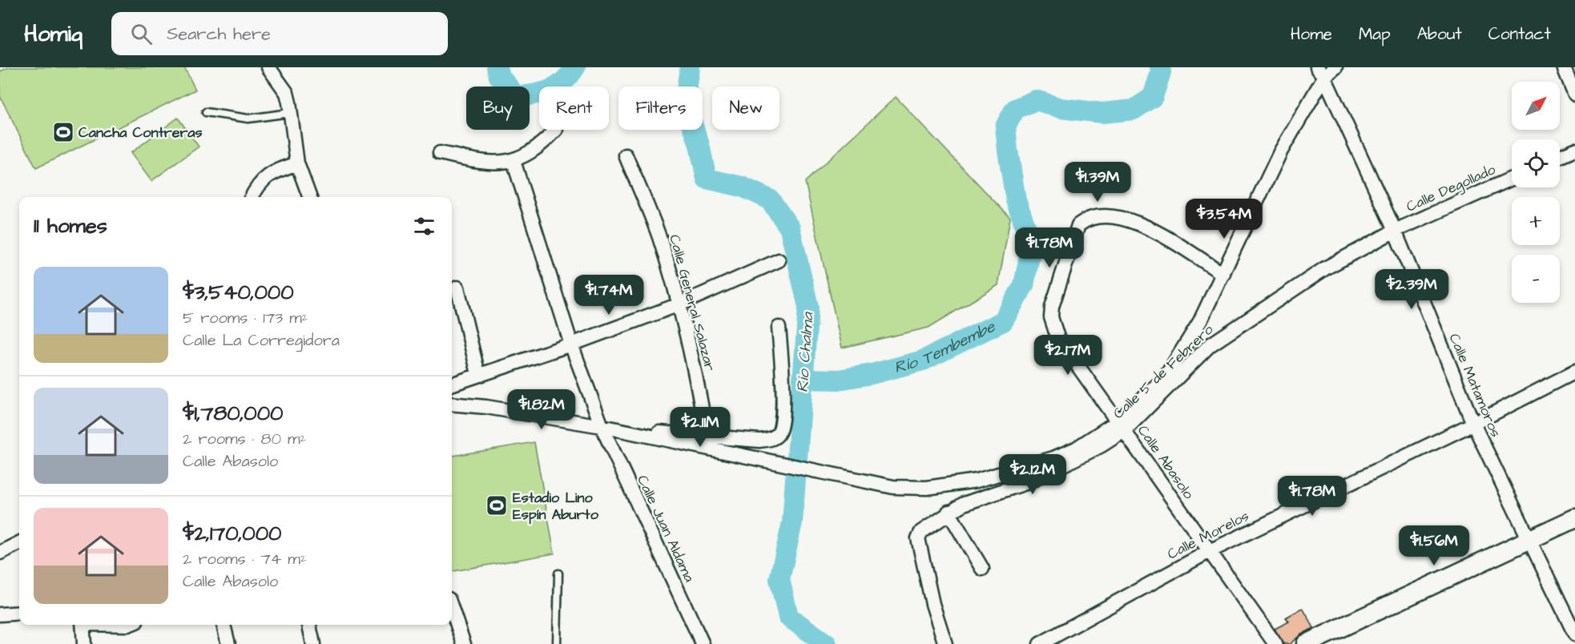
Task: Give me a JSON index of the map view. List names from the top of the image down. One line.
{"streets":{"street":["Calle Degollado","Calle General Salazar","Calle 5 de Febrero","Calle Matamoros","Calle Abasolo","Calle Juan Aldama","Calle Morelos"]},"crossings":[["Calle Degollado","Calle 5 de Febrero"],["Calle Degollado","Calle Matamoros"],["Calle 5 de Febrero","Calle Matamoros"],["Calle 5 de Febrero","Calle Abasolo"],["Calle Matamoros","Calle Morelos"],["Calle Abasolo","Calle Morelos"]],"water":["Río Tembembe","Río Chalma"],"places":{"sports":["Cancha Contreras","Estadio Lino Espín Aburto"]},"north":"top right","page":{"header":"Homiq","search":"Search here","nav":["Home","Map","About","Contact"],"map_buttons":["+","−"],"chip":["Buy","Rent","Filters","New"],"price":["$1.39M","$3.54M","$1.78M","$2.39M","$1.74M","$2.17M","$1.82M","$2.11M","$2.12M","$1.78M","$1.56M"],"heading":"11 homes","list":[{"name":"$3,540,000","note":"5 rooms · 173 m² · Calle La Corregidora"},{"name":"$1,780,000","note":"2 rooms · 80 m² · Calle Abasolo"},{"name":"$2,170,000","note":"2 rooms · 74 m² · Calle Abasolo"}]}}
